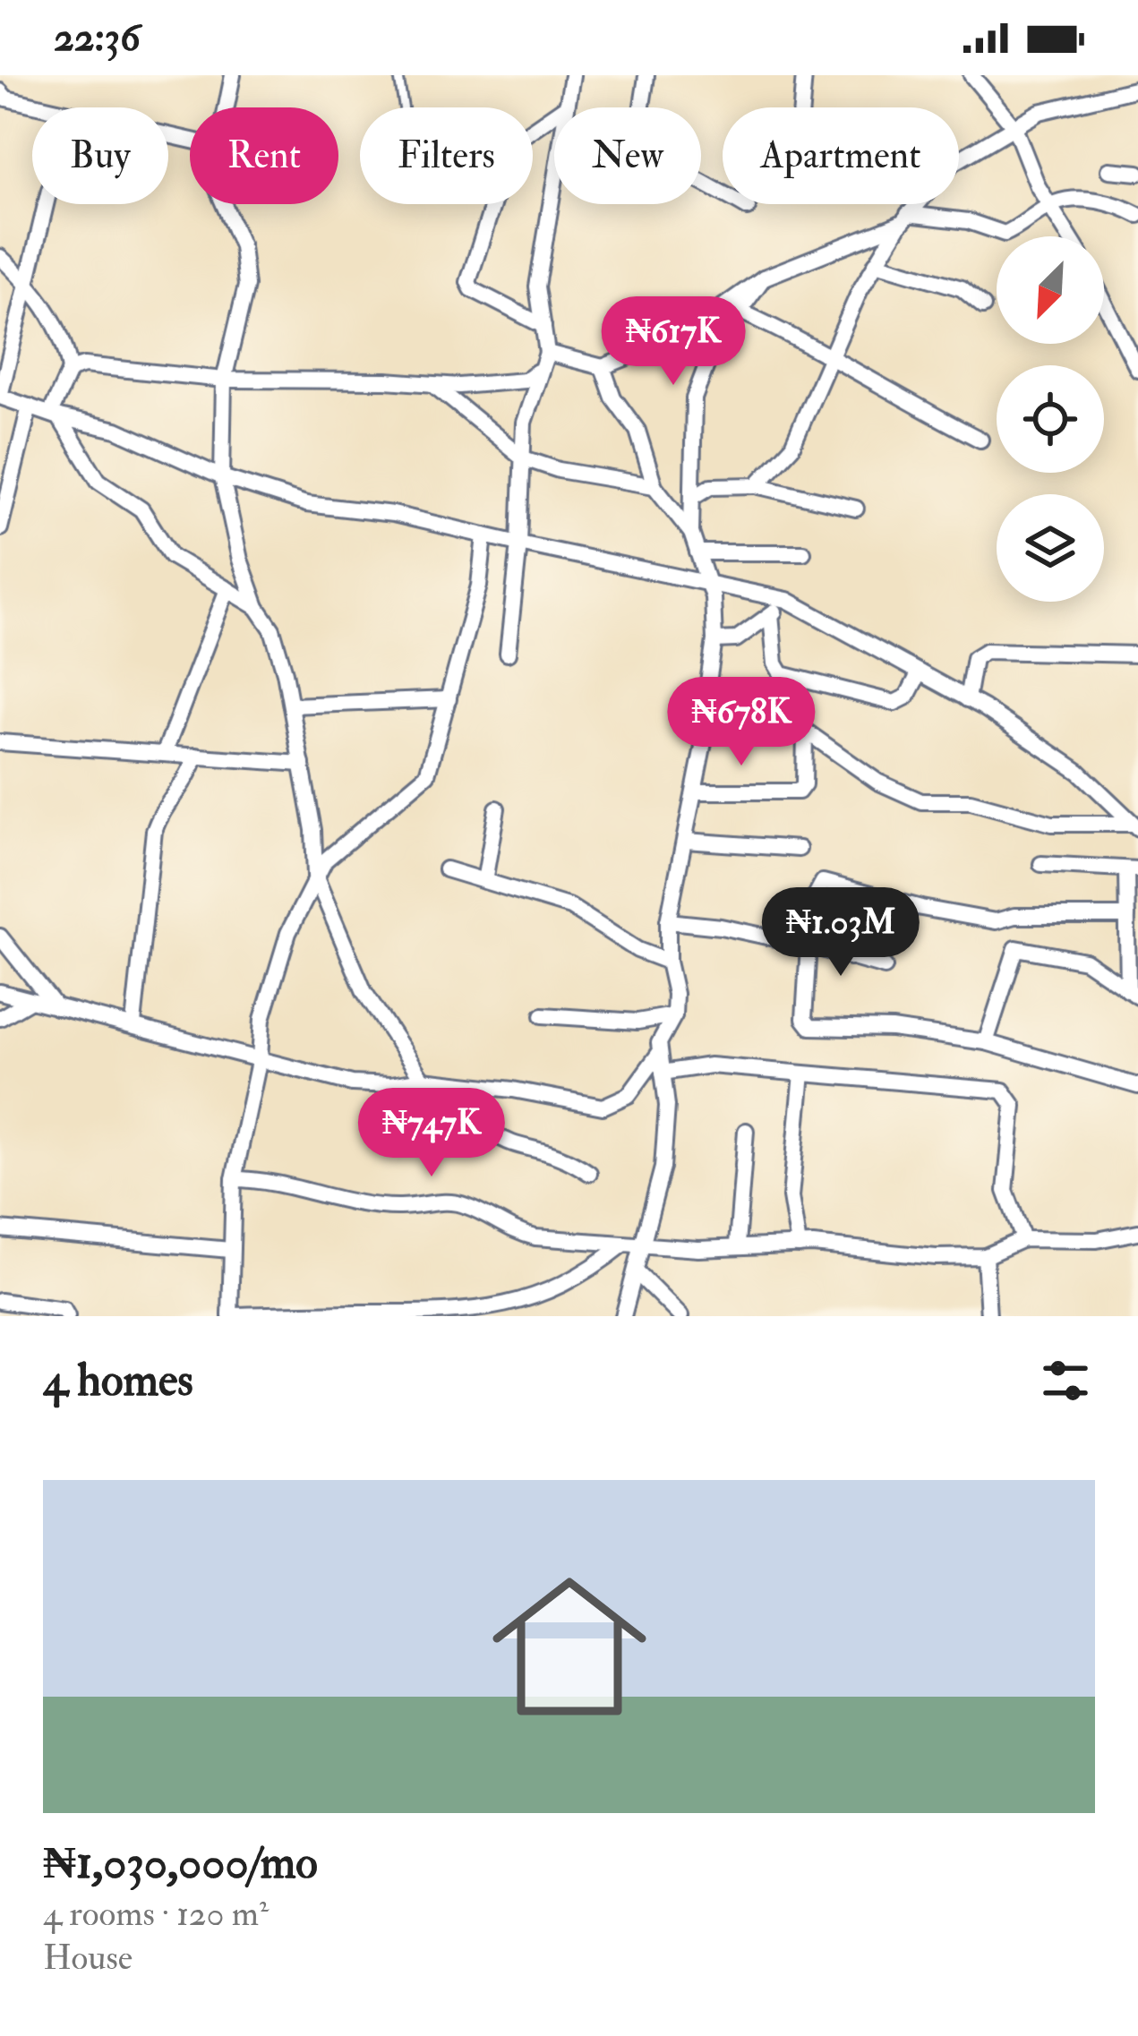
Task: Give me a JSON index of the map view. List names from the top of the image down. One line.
{"north":"bottom left","page":{"status":"22:36","chip":["Buy","Rent","Filters","New","Apartment"],"price":["₦617K","₦678K","₦1.03M","₦747K"],"heading":"4 homes","list":[{"name":"₦1,030,000/mo","note":"4 rooms · 120 m² · House"}]}}
